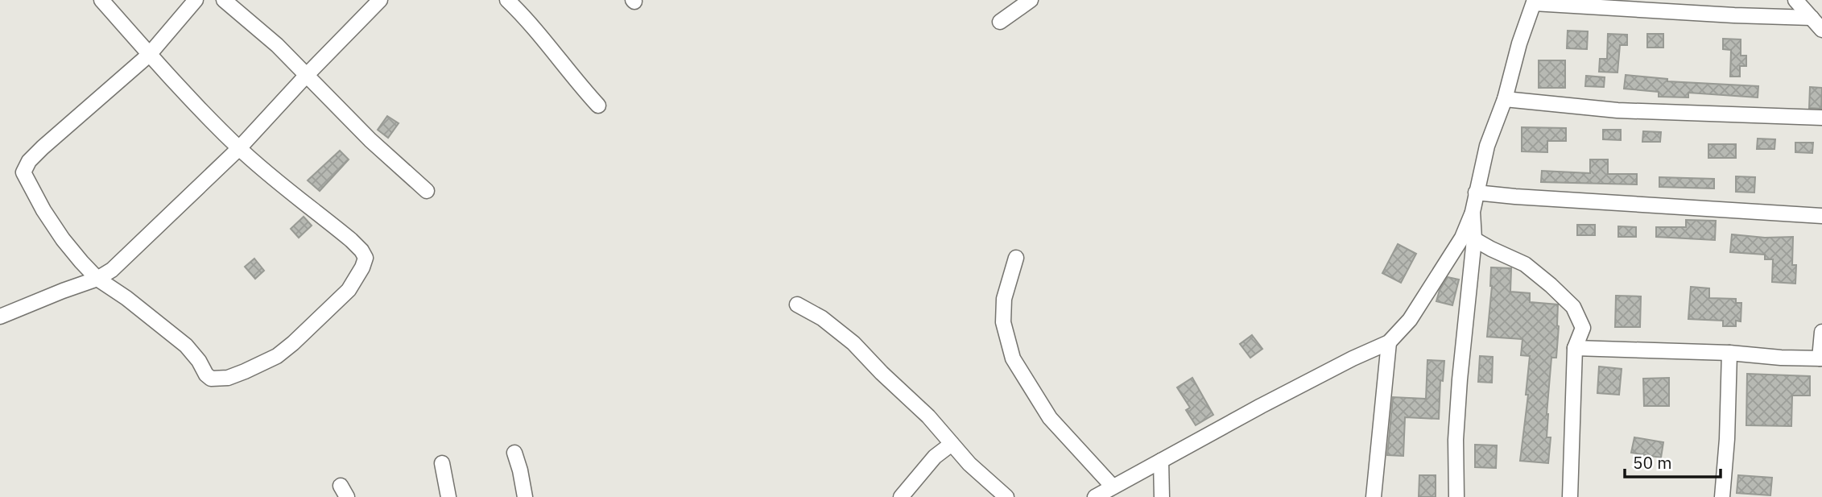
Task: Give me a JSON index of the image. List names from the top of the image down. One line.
{"scale_bar":"50 m"}
